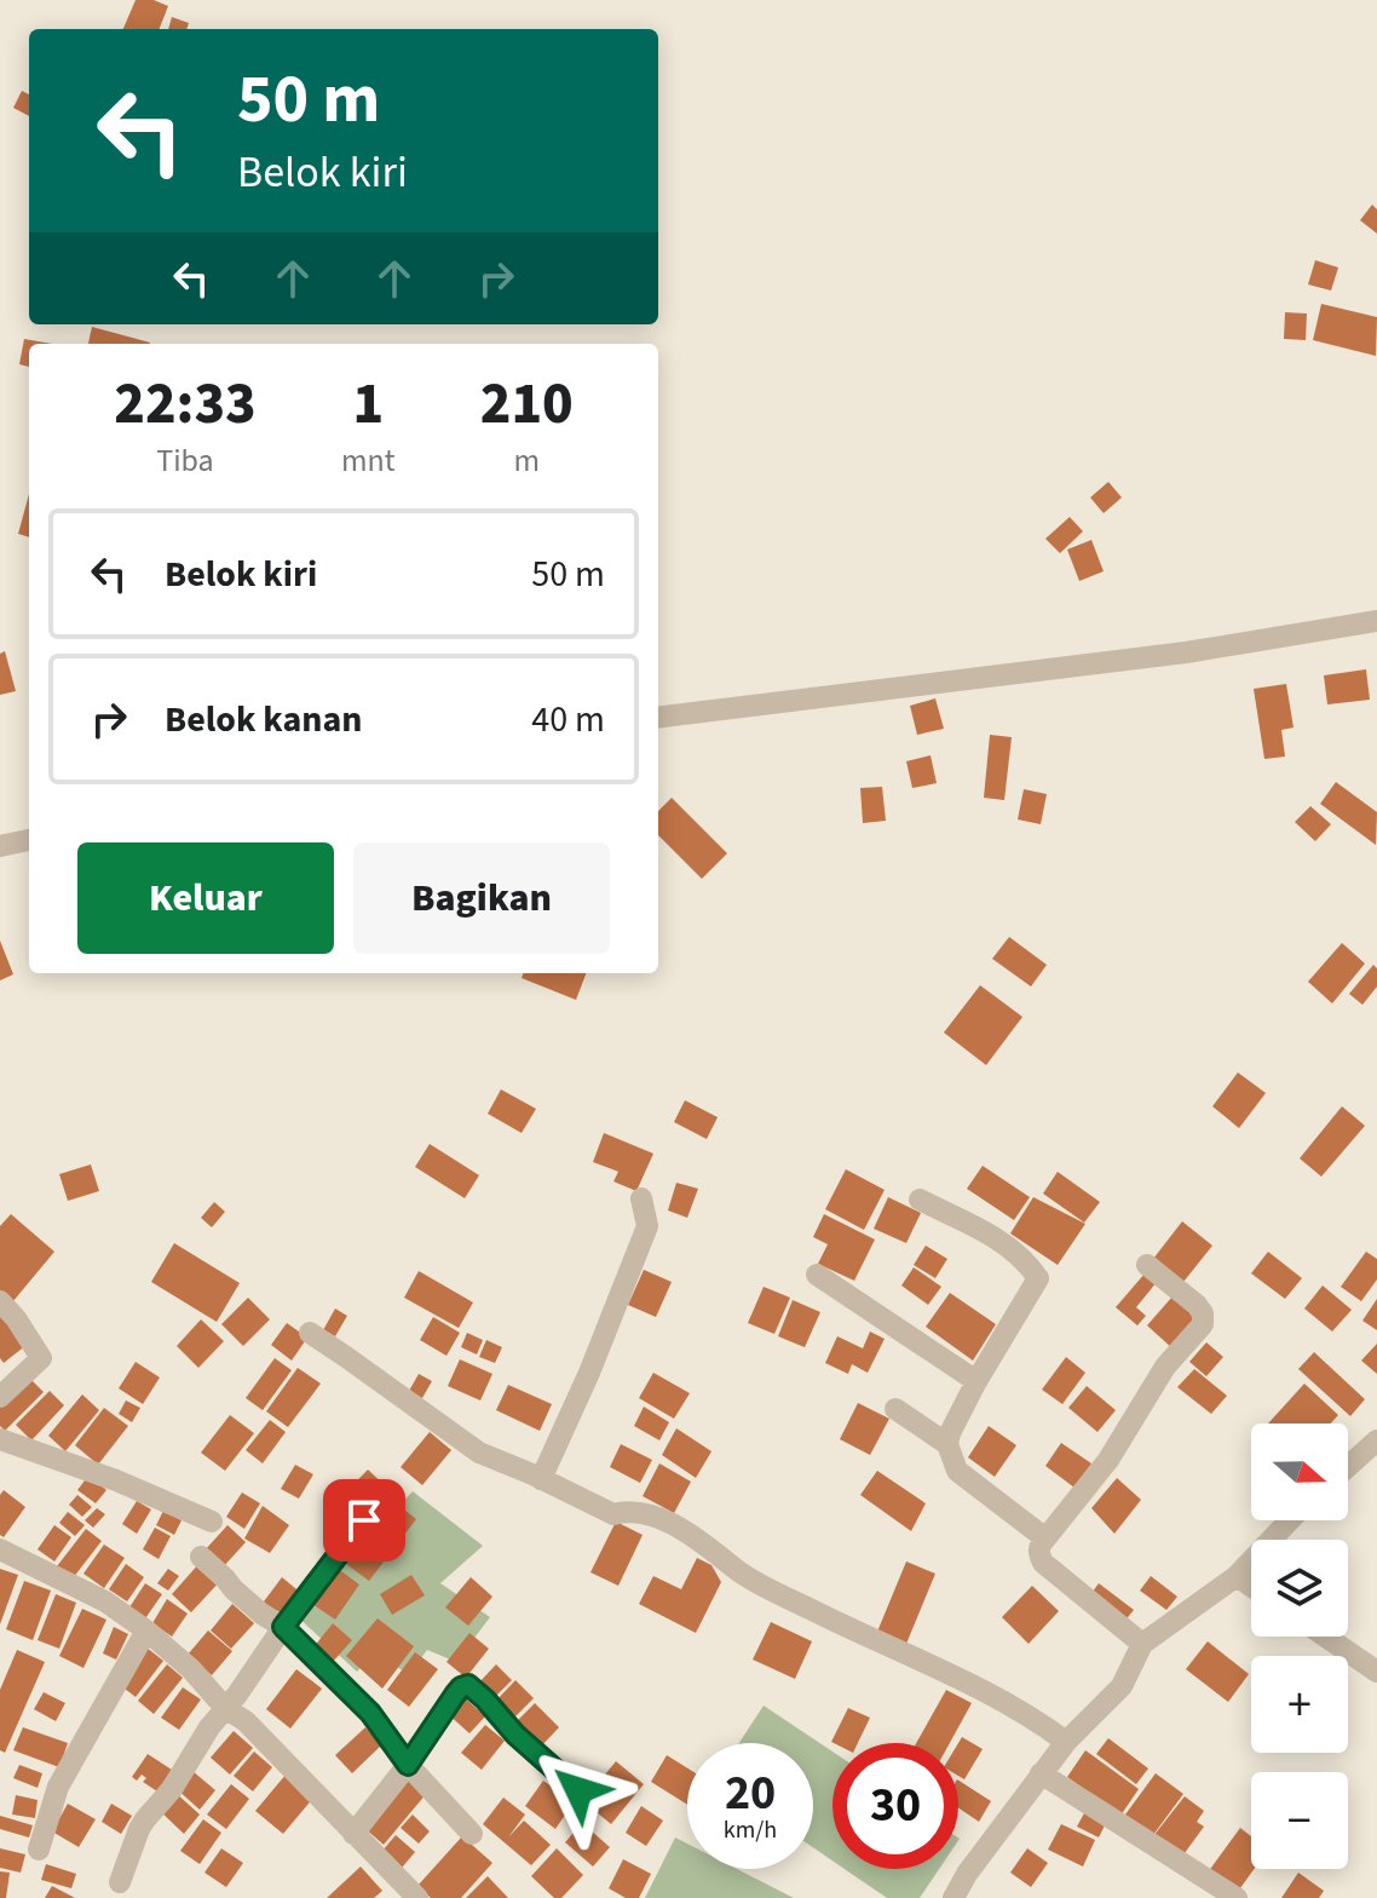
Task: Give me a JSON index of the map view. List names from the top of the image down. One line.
{"north":"right","page":{"turn":["50 m","Belok kiri"],"eta":["22:33","Tiba","1","mnt","210","m"],"list":[{"name":"Belok kiri","value":"50 m"},{"name":"Belok kanan","value":"40 m"}],"buttons":["Keluar","Bagikan"],"map_buttons":["+","−"],"speed":"20 km/h","limit":"30"}}
